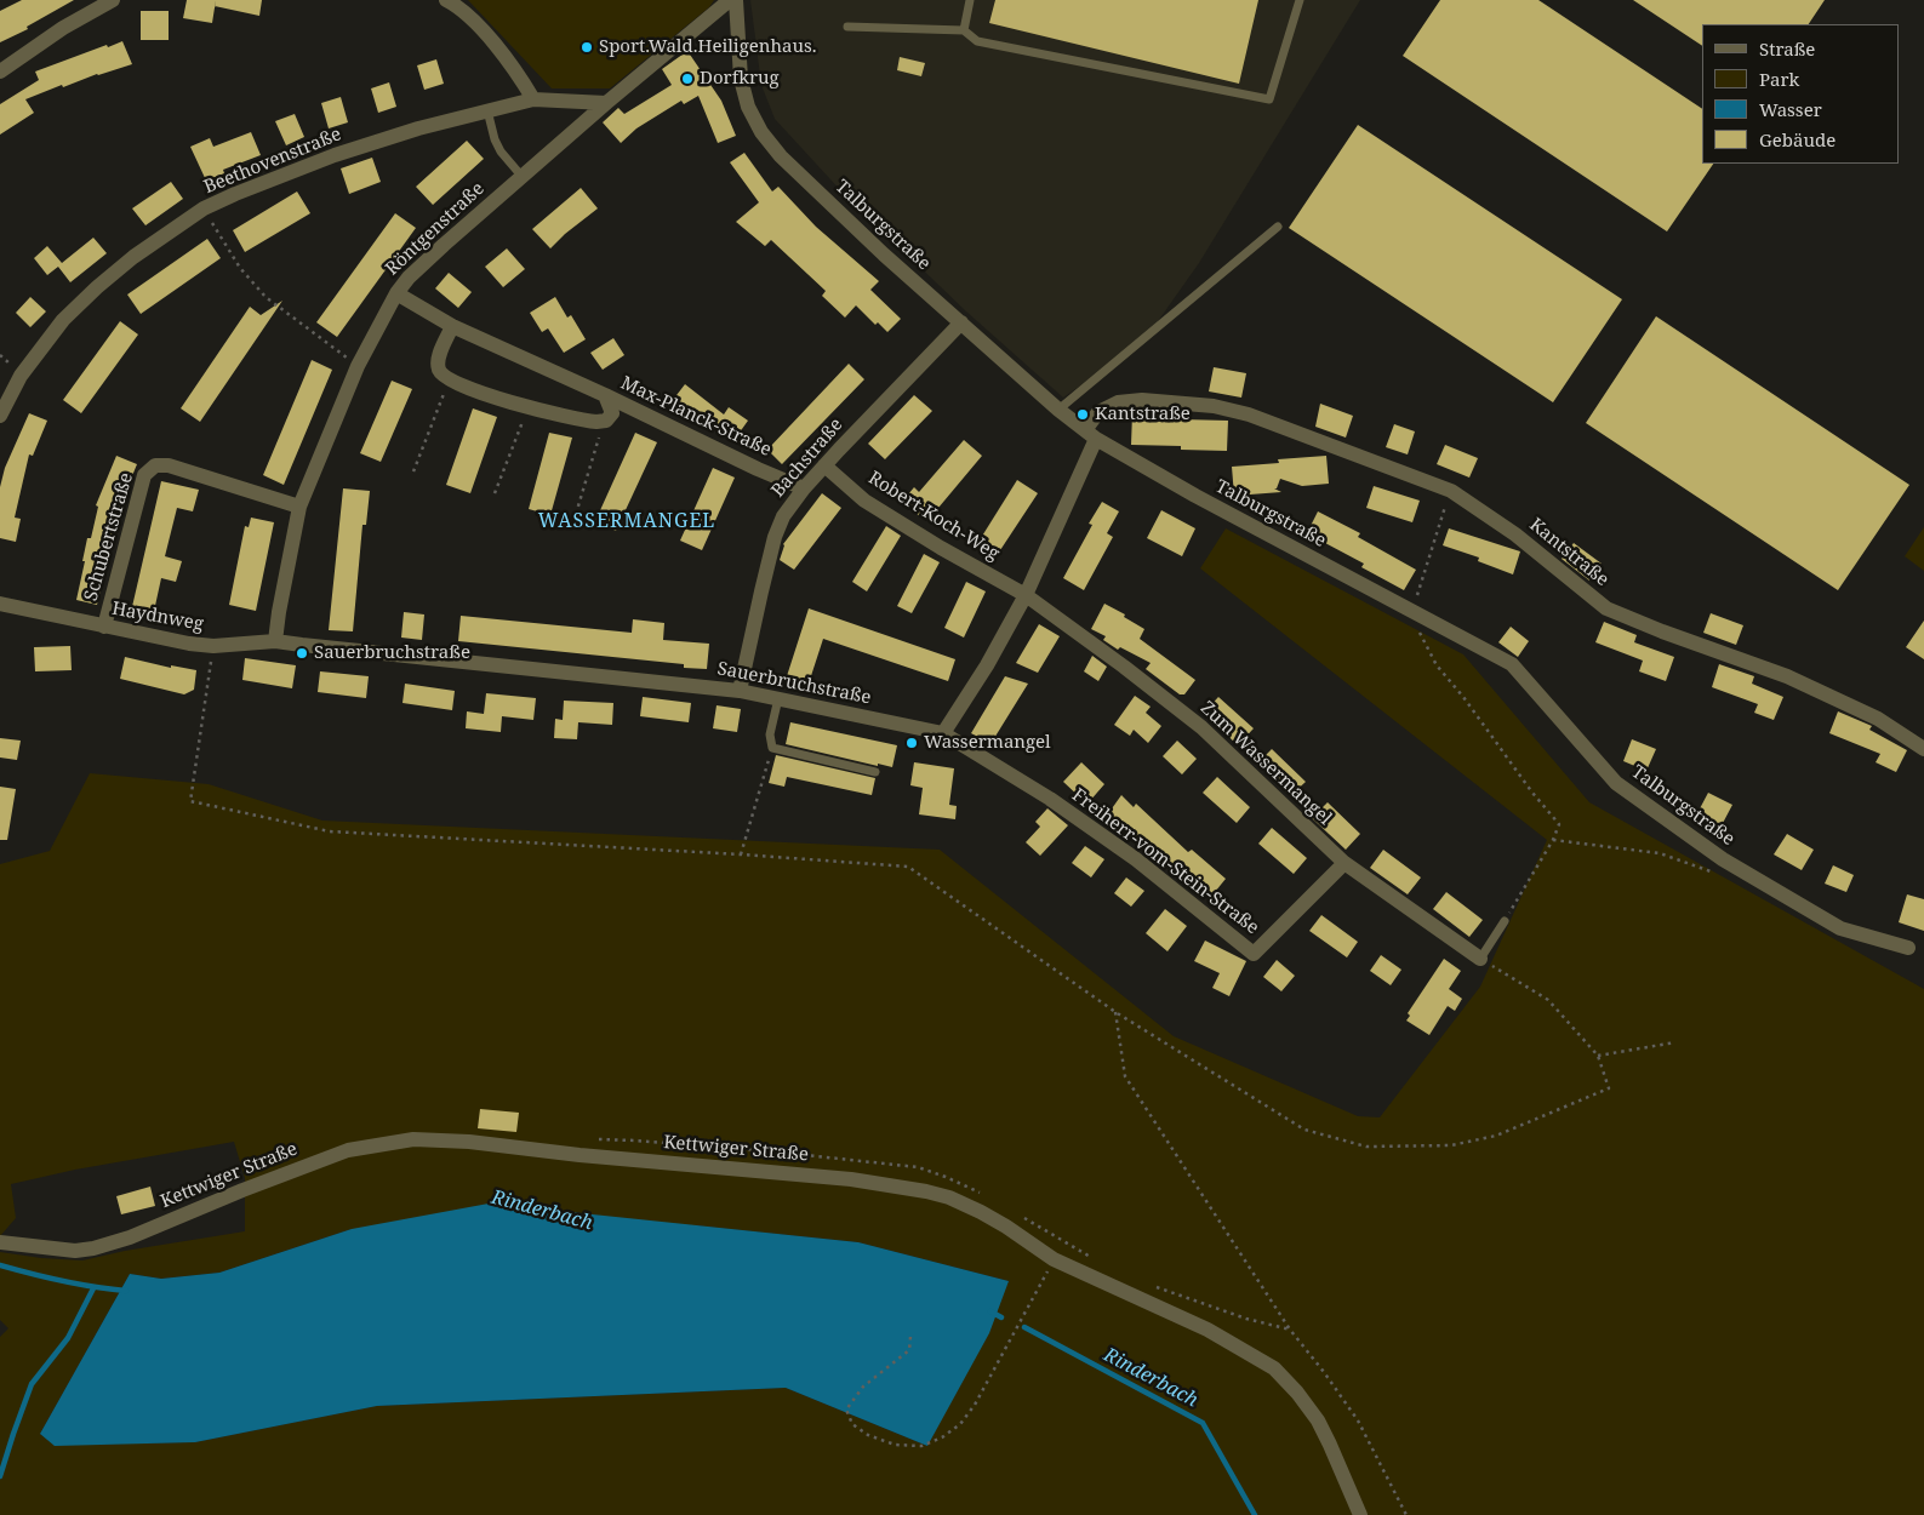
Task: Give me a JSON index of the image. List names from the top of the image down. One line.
{"streets":{"street":["Beethovenstraße","Talburgstraße","Röntgenstraße","Max-Planck-Straße","Bachstraße","Robert-Koch-Weg","Schubertstraße","Kantstraße","Haydnweg","Sauerbruchstraße","Zum Wassermangel","Freiherr-vom-Stein-Straße","Kettwiger Straße"]},"crossings":[["Beethovenstraße","Röntgenstraße"],["Talburgstraße","Bachstraße"],["Talburgstraße","Kantstraße"],["Röntgenstraße","Max-Planck-Straße"],["Röntgenstraße","Schubertstraße"],["Röntgenstraße","Haydnweg"],["Röntgenstraße","Sauerbruchstraße"],["Max-Planck-Straße","Bachstraße"],["Bachstraße","Robert-Koch-Weg"],["Bachstraße","Sauerbruchstraße"],["Robert-Koch-Weg","Zum Wassermangel"],["Schubertstraße","Haydnweg"],["Haydnweg","Sauerbruchstraße"],["Sauerbruchstraße","Freiherr-vom-Stein-Straße"],["Zum Wassermangel","Freiherr-vom-Stein-Straße"]],"districts":["WASSERMANGEL"],"water":["Rinderbach"],"places":["Sport.Wald.Heiligenhaus.","Dorfkrug","Kantstraße","Sauerbruchstraße","Wassermangel"],"legend":["Straße","Park","Wasser","Gebäude"]}
